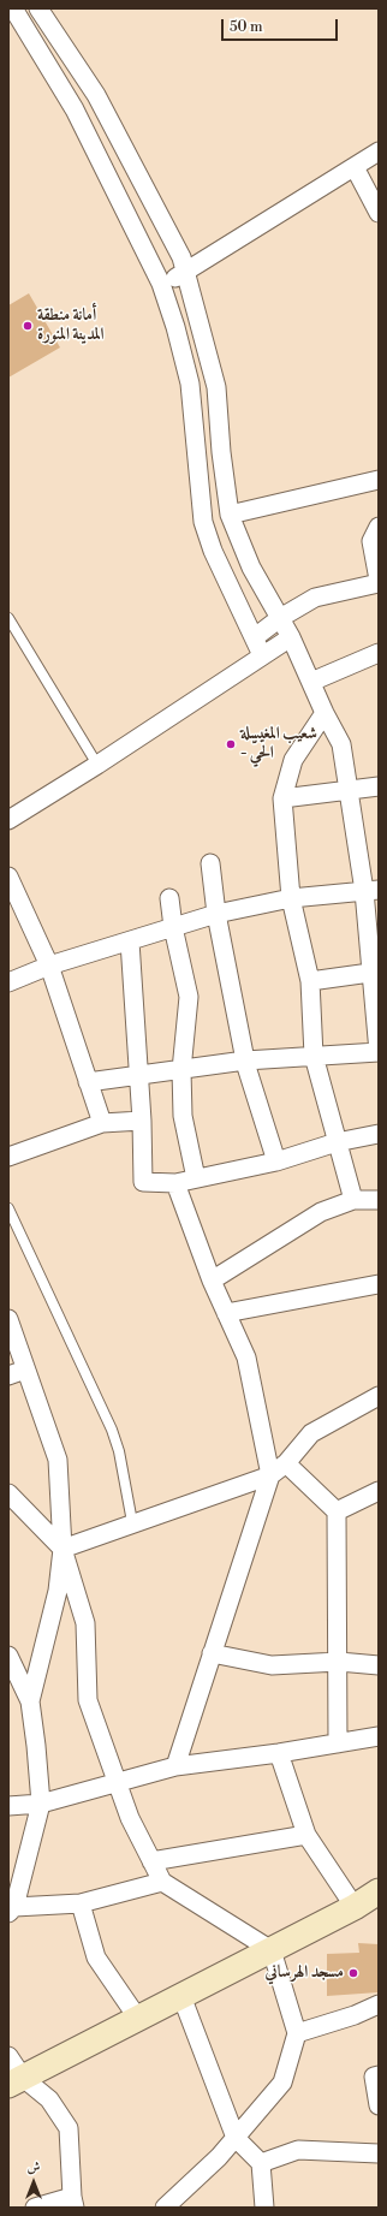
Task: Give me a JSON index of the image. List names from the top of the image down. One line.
{"places":["أمانة منطقة المدينة المنورة","شعيب المغيسلة - الحيّ","مسجد الهرساني"],"scale_bar":"50 m","north":"top"}
